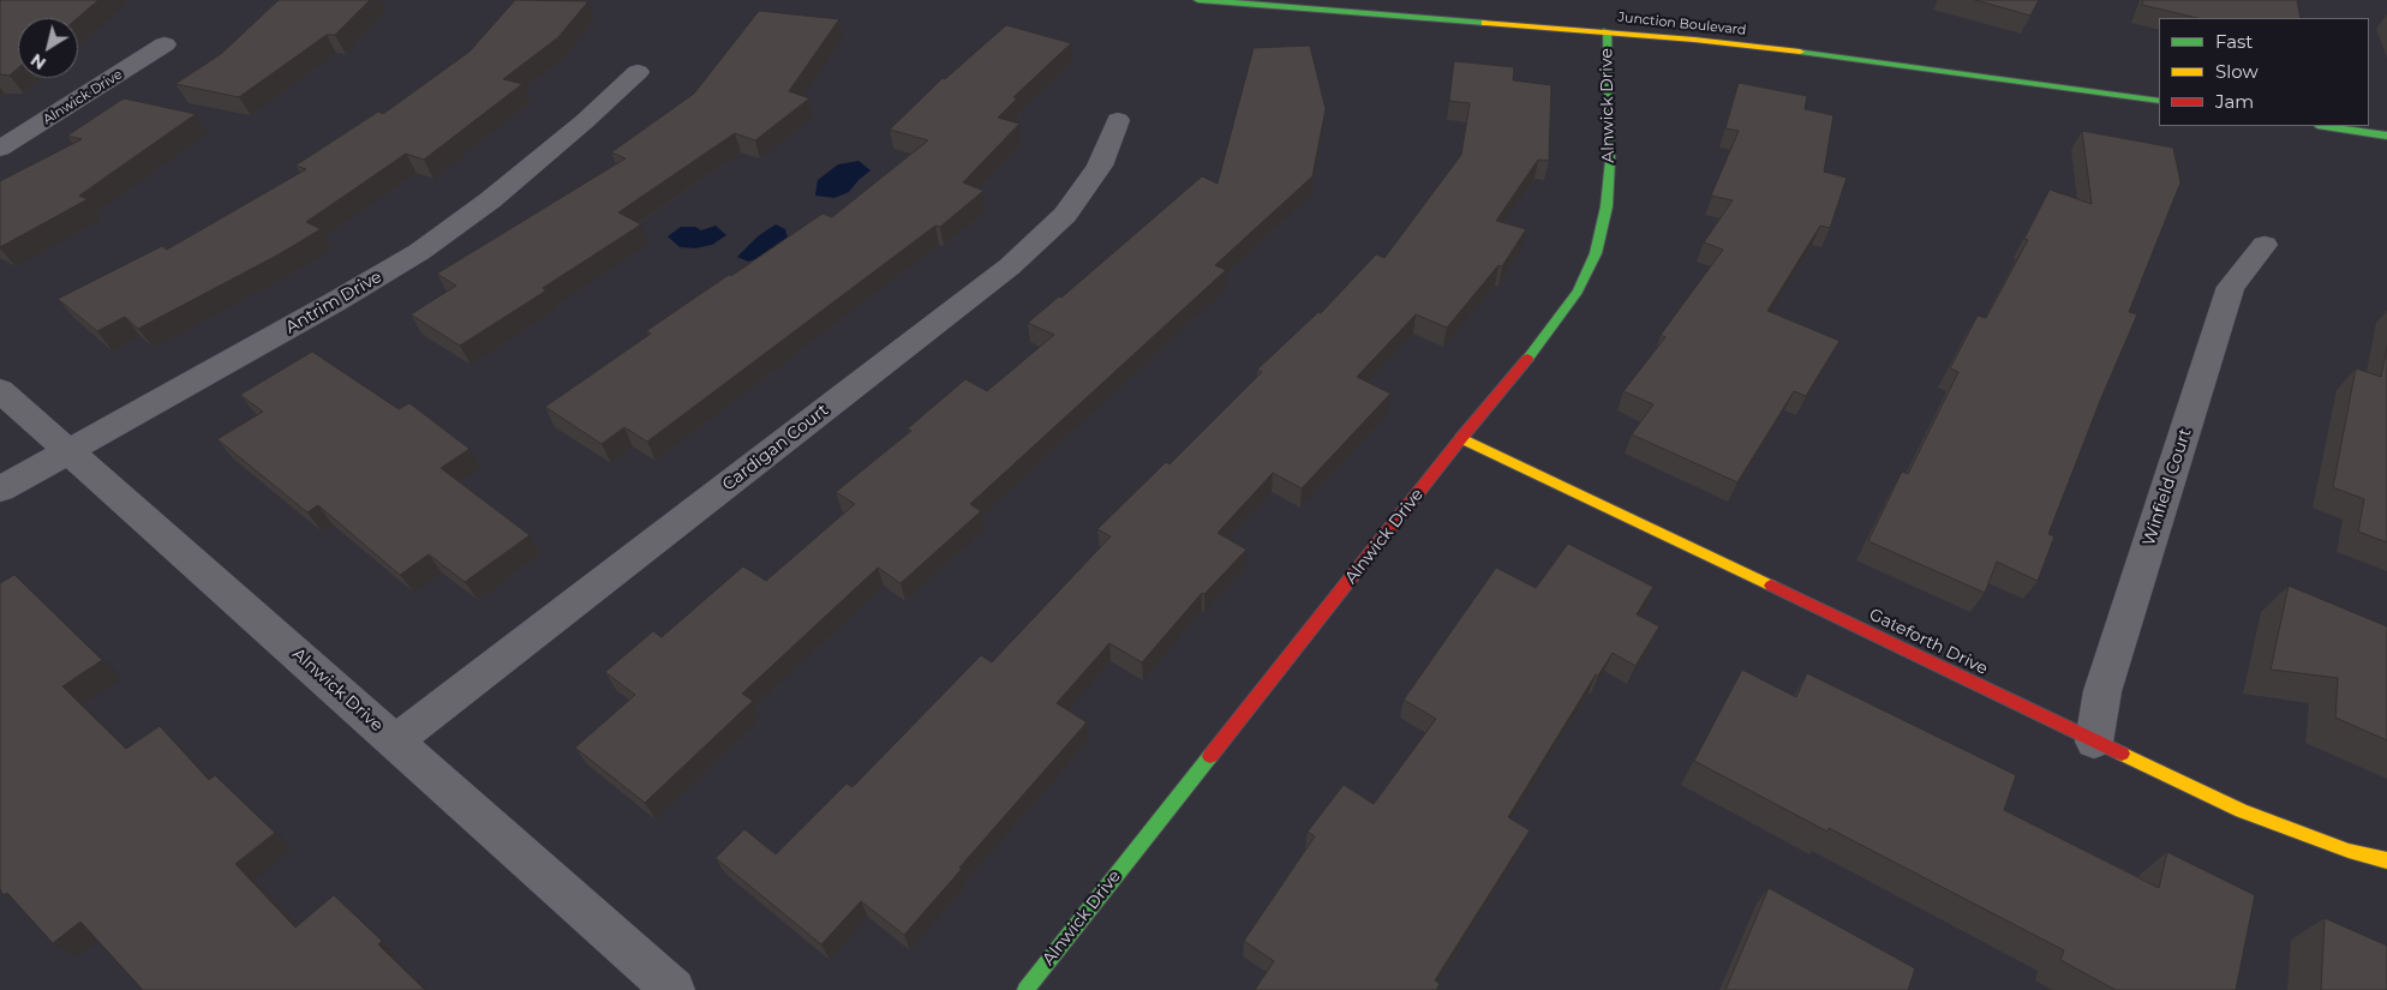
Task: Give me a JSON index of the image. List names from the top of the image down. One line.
{"streets":{"street":["Junction Boulevard","Alnwick Drive","Antrim Drive","Cardigan Court","Winfield Court","Gateforth Drive"]},"crossings":[["Junction Boulevard","Alnwick Drive"],["Alnwick Drive","Antrim Drive"],["Alnwick Drive","Cardigan Court"],["Alnwick Drive","Gateforth Drive"],["Winfield Court","Gateforth Drive"]],"legend":["Fast","Slow","Jam"],"north":"bottom left"}
